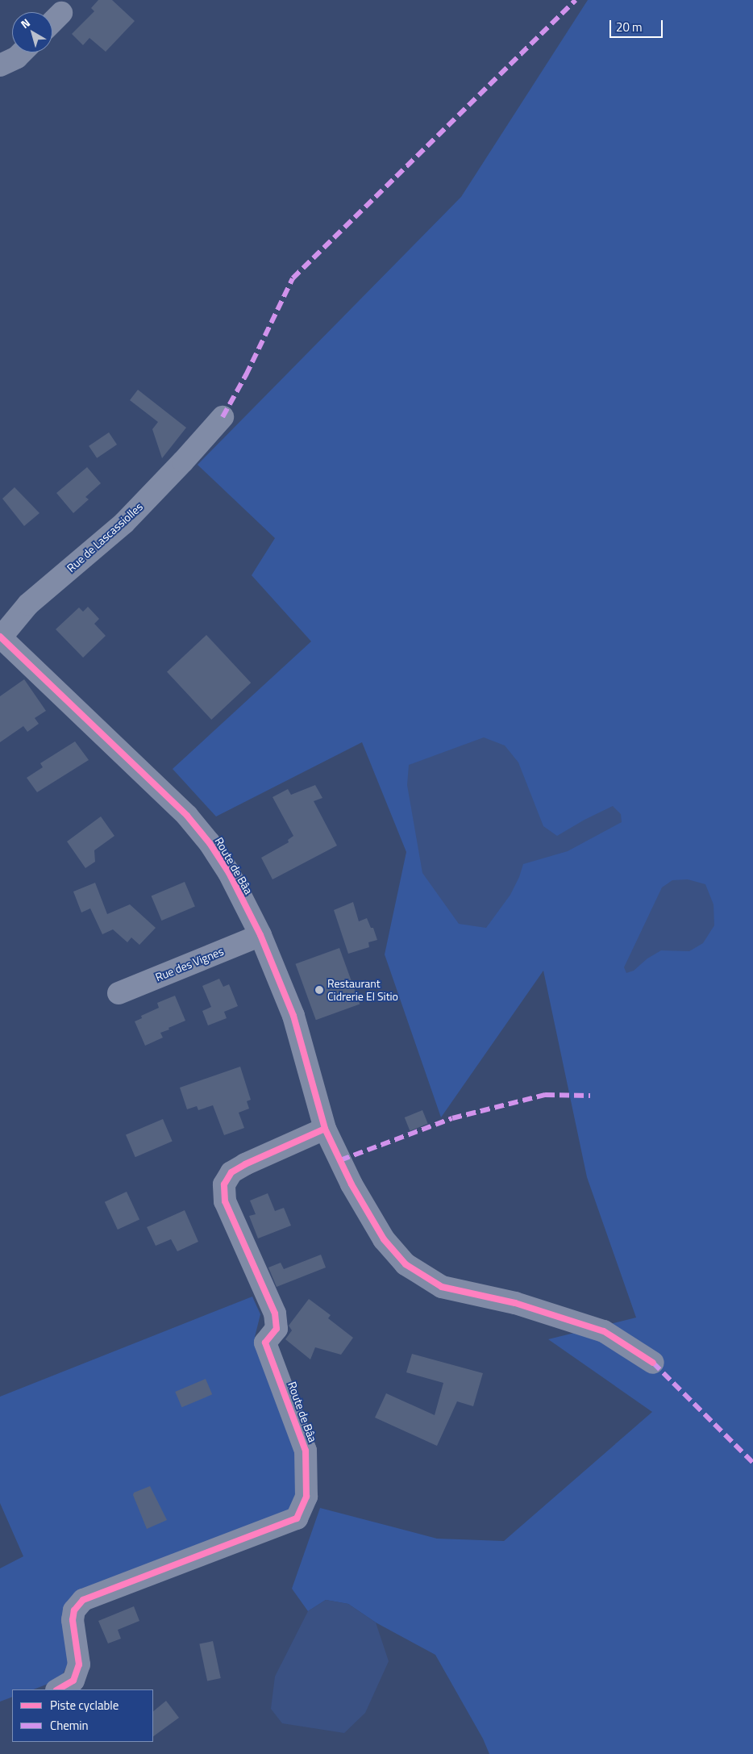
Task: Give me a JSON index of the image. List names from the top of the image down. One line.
{"streets":{"street":["Rue de Lascassiolles","Route de Bâa","Rue des Vignes"]},"crossings":[["Rue de Lascassiolles","Route de Bâa"],["Route de Bâa","Rue des Vignes"]],"places":["Restaurant Cidrerie El Sitio"],"legend":["Piste cyclable","Chemin"],"scale_bar":"20 m","north":"top left"}
